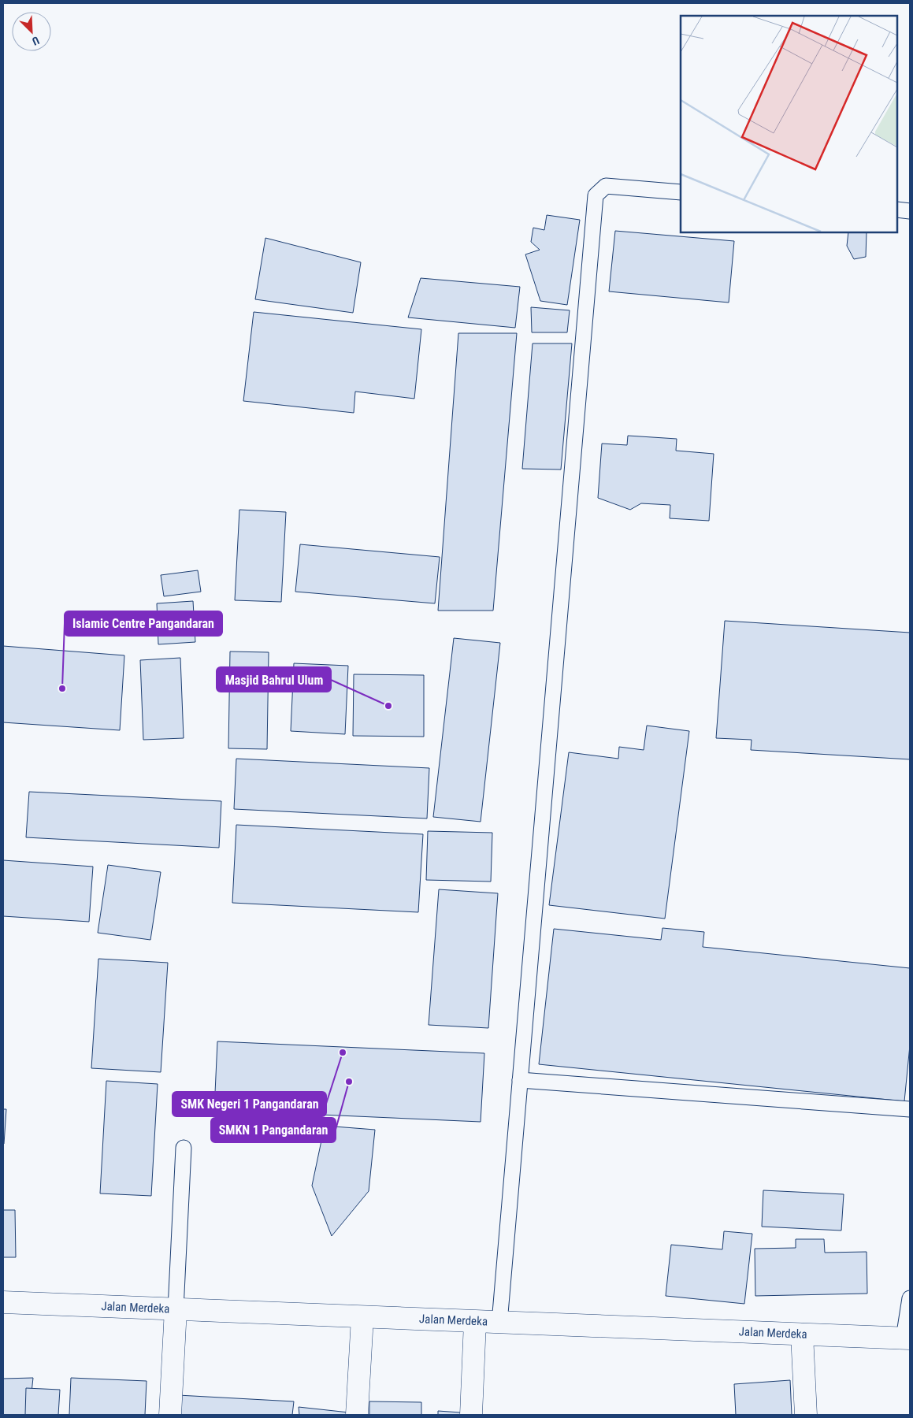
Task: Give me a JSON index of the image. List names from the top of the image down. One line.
{"streets":{"main road":["Jalan Merdeka"]},"places":["Islamic Centre Pangandaran","Masjid Bahrul Ulum","SMK Negeri 1 Pangandaran","SMKN 1 Pangandaran"],"north":"bottom right"}
